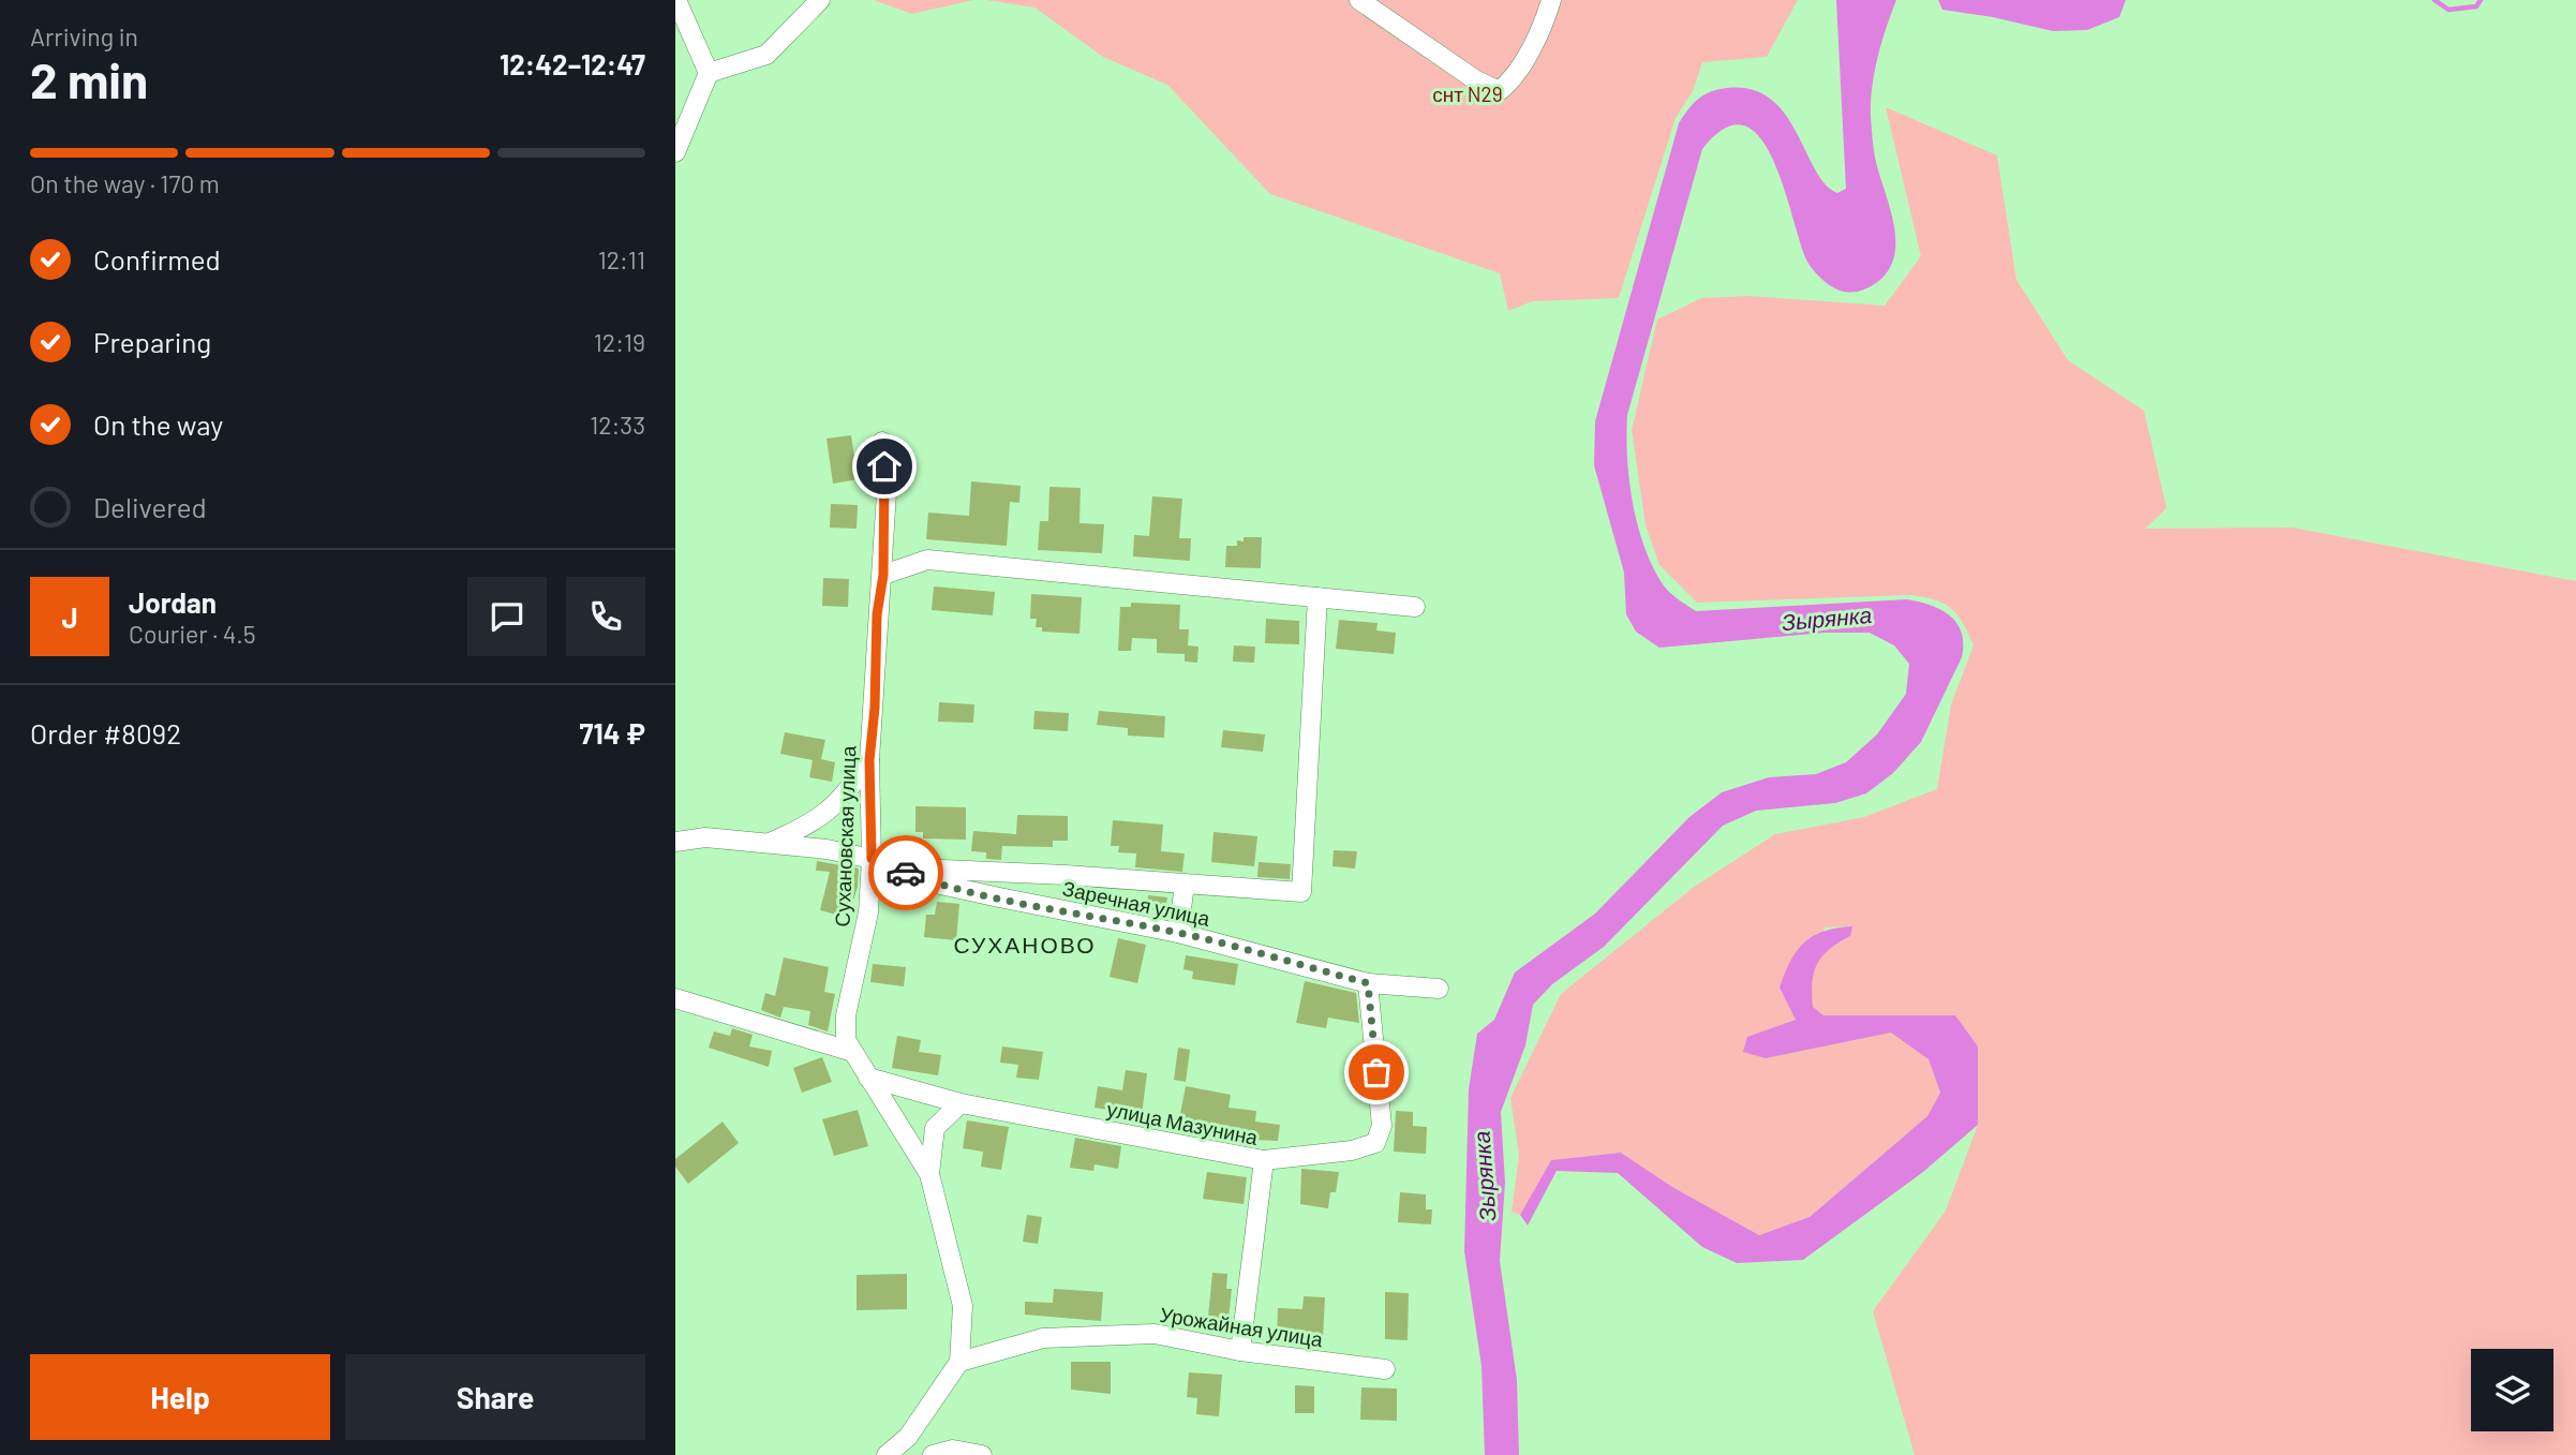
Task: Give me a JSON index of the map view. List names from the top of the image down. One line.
{"streets":{"street":["Сухановская улица","Заречная улица","улица Мазунина","Урожайная улица"]},"crossings":[["Сухановская улица","Заречная улица"],["Заречная улица","улица Мазунина"]],"districts":["СУХАНОВО"],"water":["Зырянка"],"parks":["снт N29"],"page":{"heading":["2 min","Arriving in","12:42–12:47"],"panel":["Jordan","Courier · 4.5","Order #8092","714 ₽"],"bar":"On the way · 170 m","list":[["Confirmed","12:11"],["Preparing","12:19"],["On the way","12:33"],"Delivered"],"round":"J","buttons":["Help","Share"]}}
